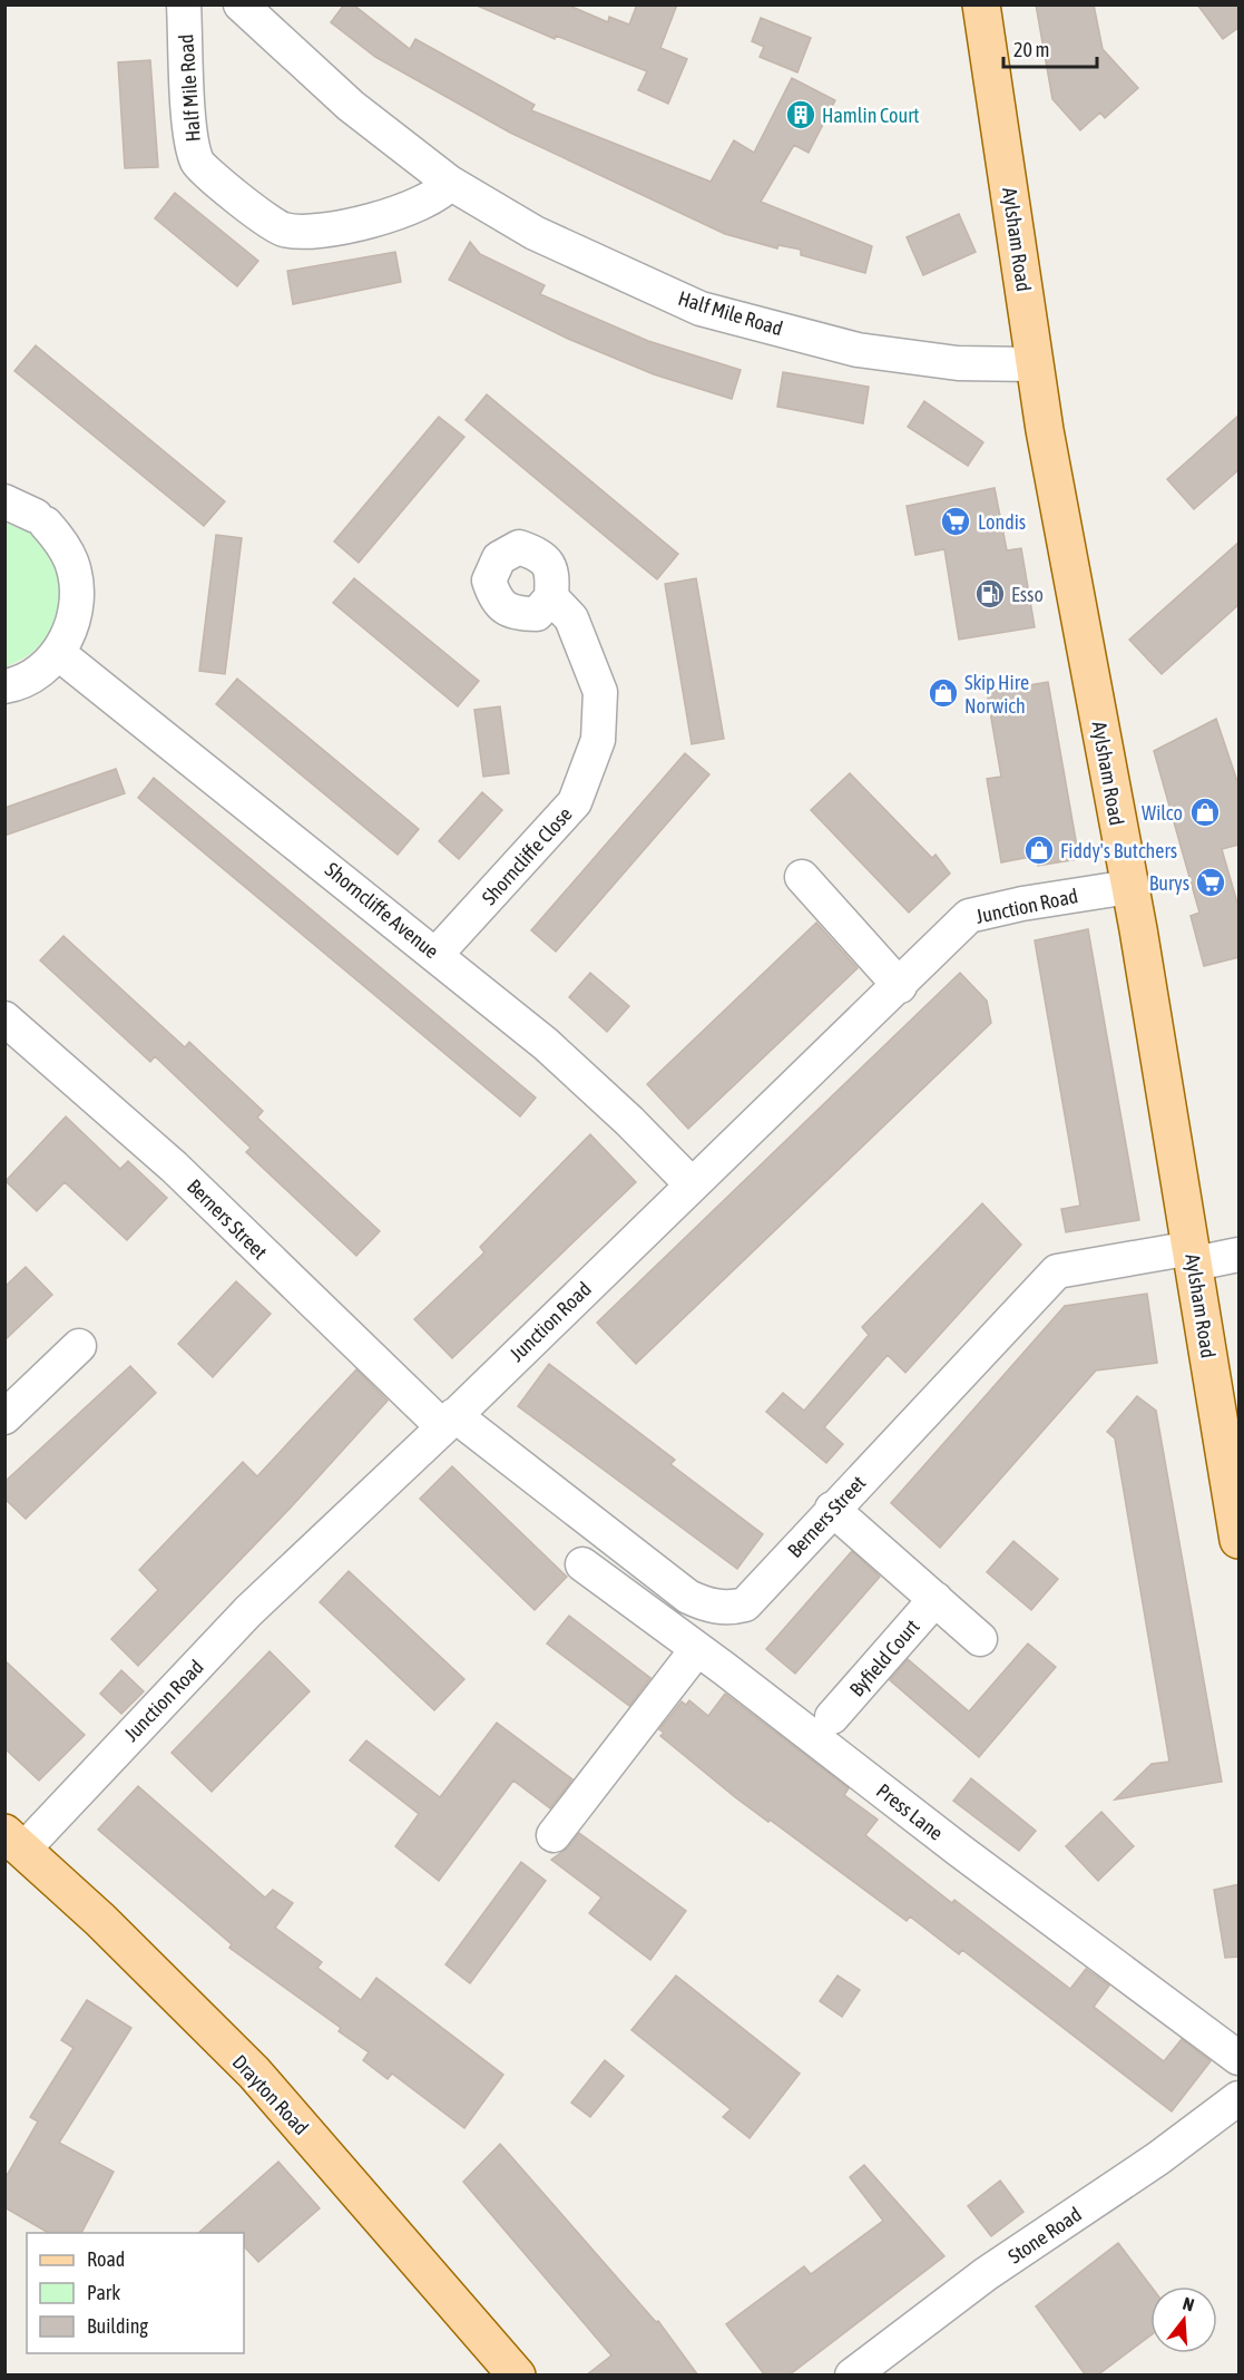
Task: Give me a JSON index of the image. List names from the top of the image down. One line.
{"streets":{"main road":["Aylsham Road","Drayton Road"],"street":["Half Mile Road","Shorncliffe Close","Junction Road","Shorncliffe Avenue","Berners Street","Byfield Court","Press Lane","Stone Road"]},"crossings":[["Half Mile Road","Aylsham Road"],["Aylsham Road","Junction Road"],["Aylsham Road","Berners Street"],["Shorncliffe Close","Shorncliffe Avenue"],["Junction Road","Shorncliffe Avenue"],["Junction Road","Berners Street"],["Junction Road","Drayton Road"]],"places":{"building":["Hamlin Court"],"supermarket":["Londis","Burys"],"fuel station":["Esso"],"shop":["Skip Hire Norwich","Wilco","Fiddy's Butchers"]},"legend":["Road","Park","Building"],"scale_bar":"20 m","north":"top"}
